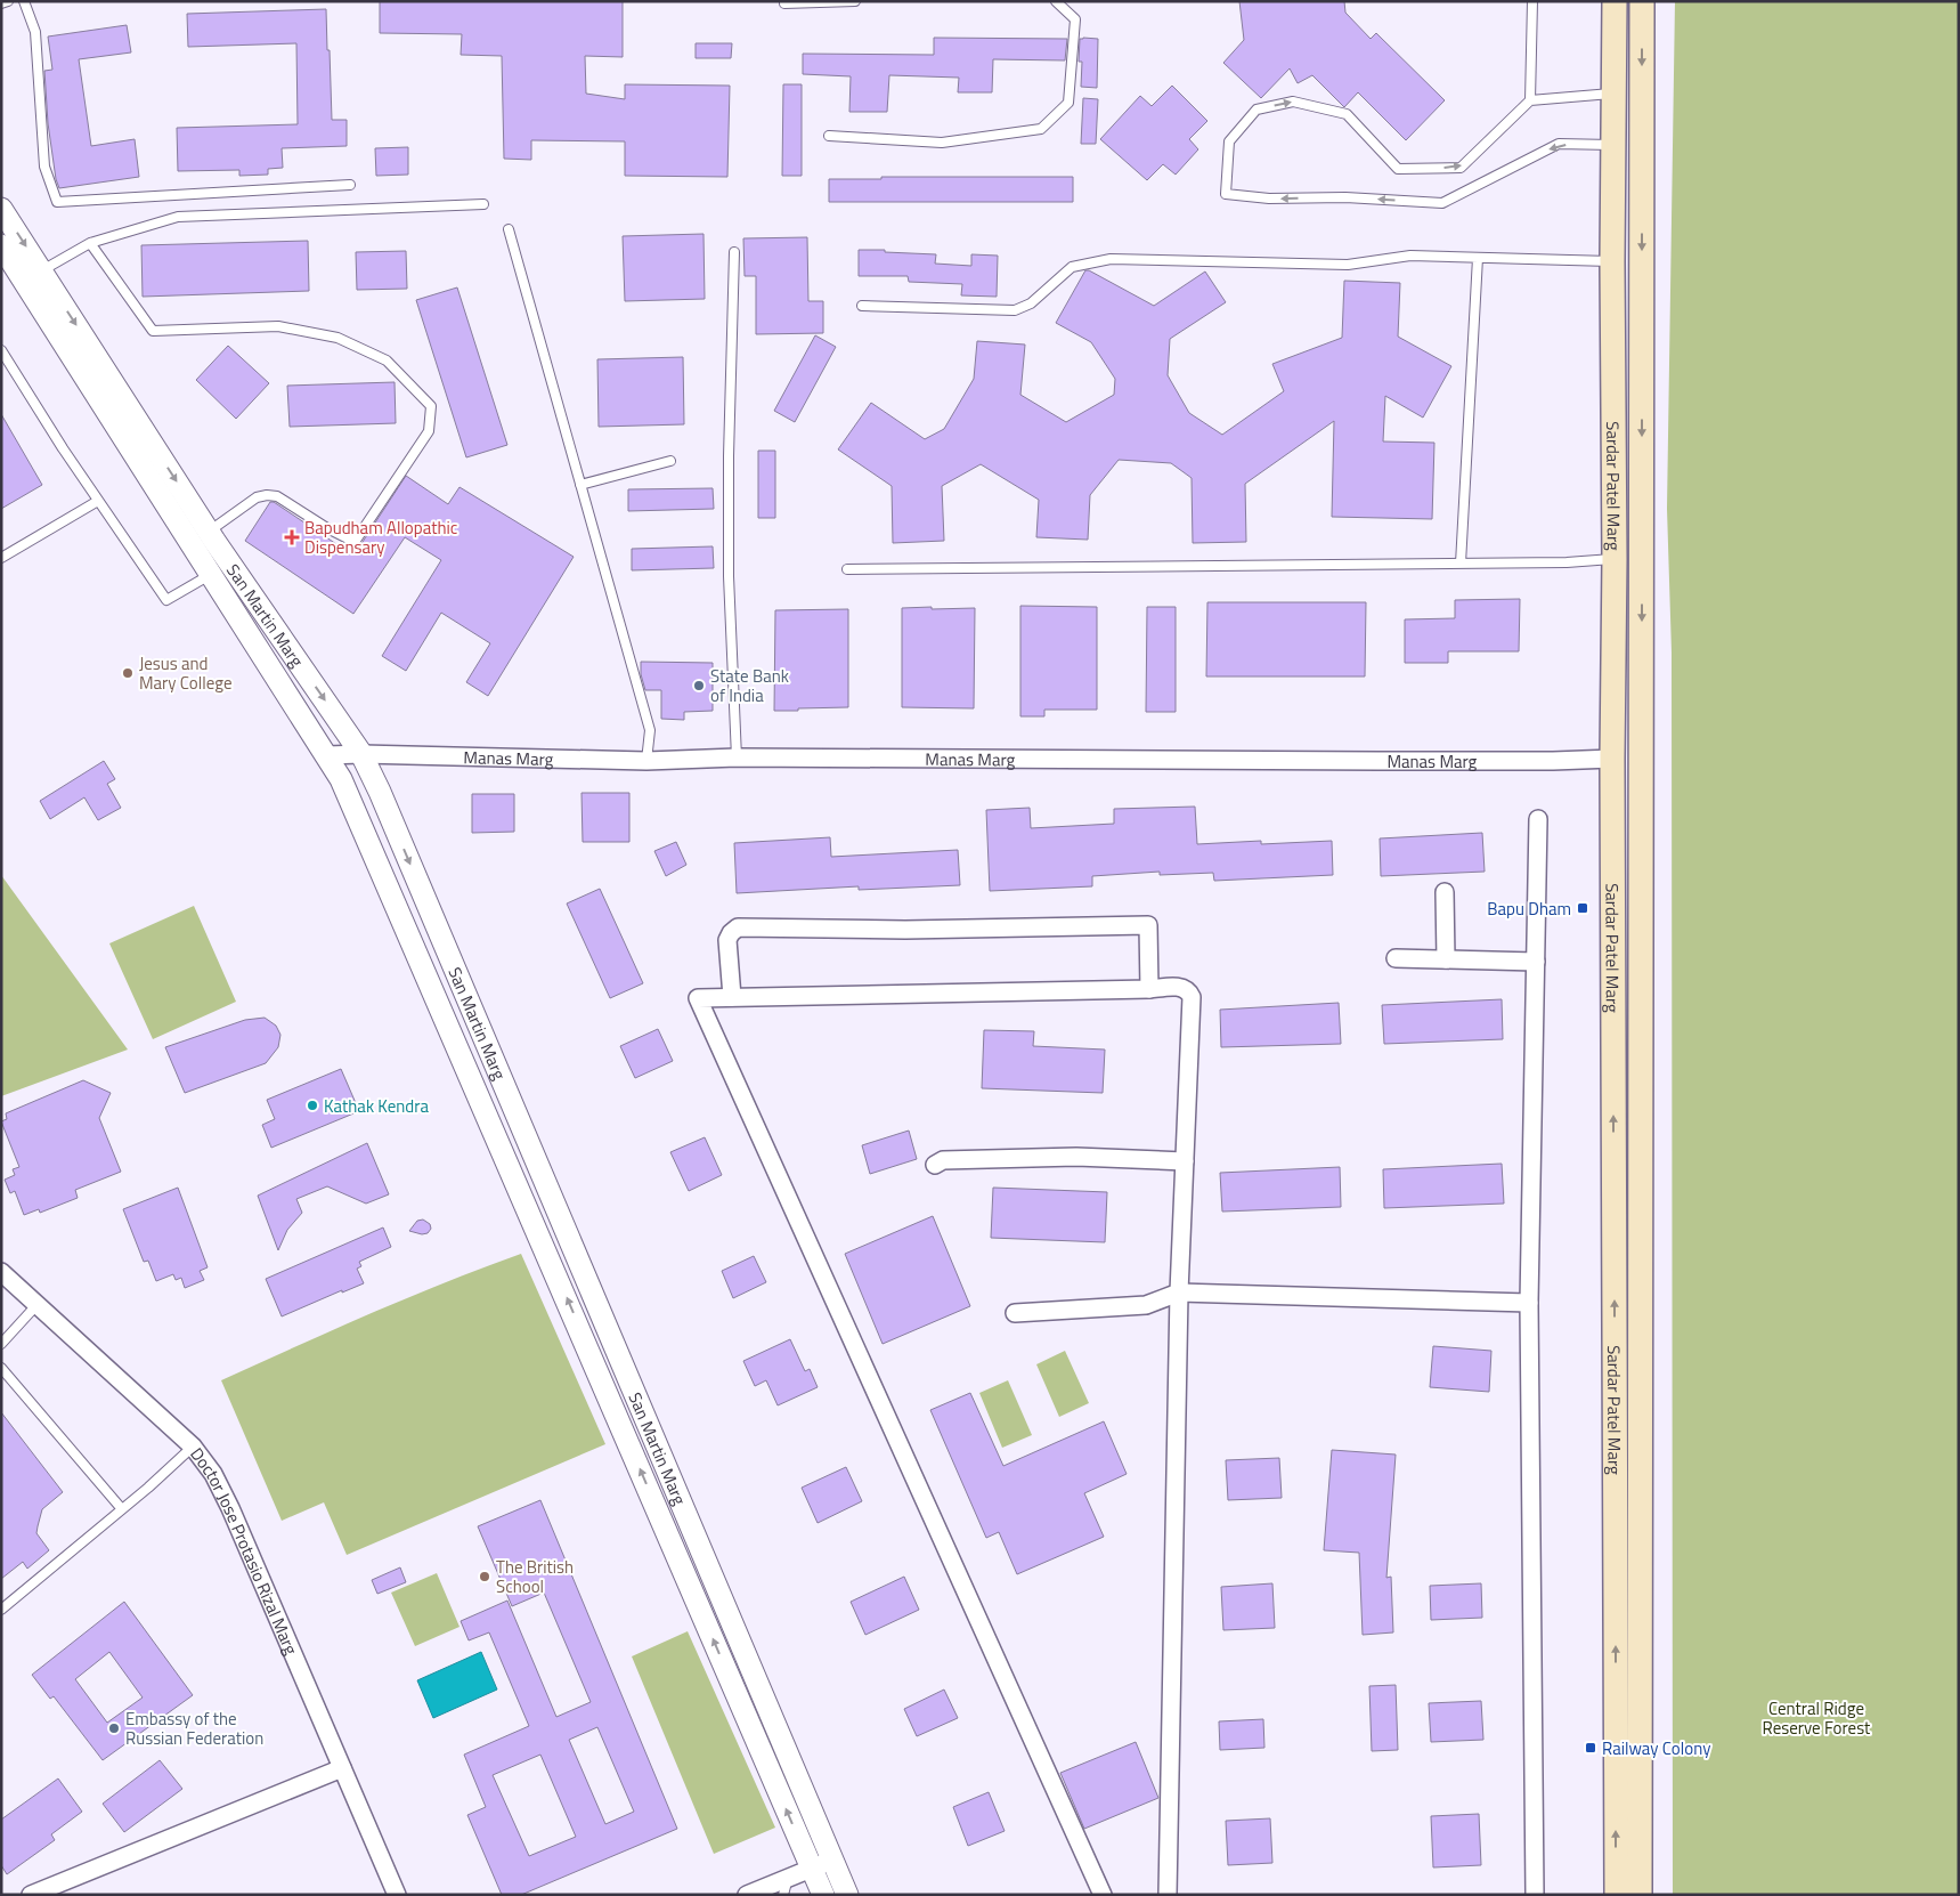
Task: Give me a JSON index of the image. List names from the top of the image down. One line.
{"streets":{"main road":["Sardar Patel Marg"],"street":["San Martin Marg","Manas Marg","Doctor Jose Protasio Rizal Marg"]},"crossings":[["Sardar Patel Marg","Manas Marg"],["San Martin Marg","Manas Marg"]],"parks":["Central Ridge Reserve Forest"],"places":{"health":["Bapudham Allopathic Dispensary"],"other":["Jesus and Mary College","State Bank of India","Kathak Kendra","The British School","Embassy of the Russian Federation"],"transit":["Bapu Dham","Railway Colony"]}}
